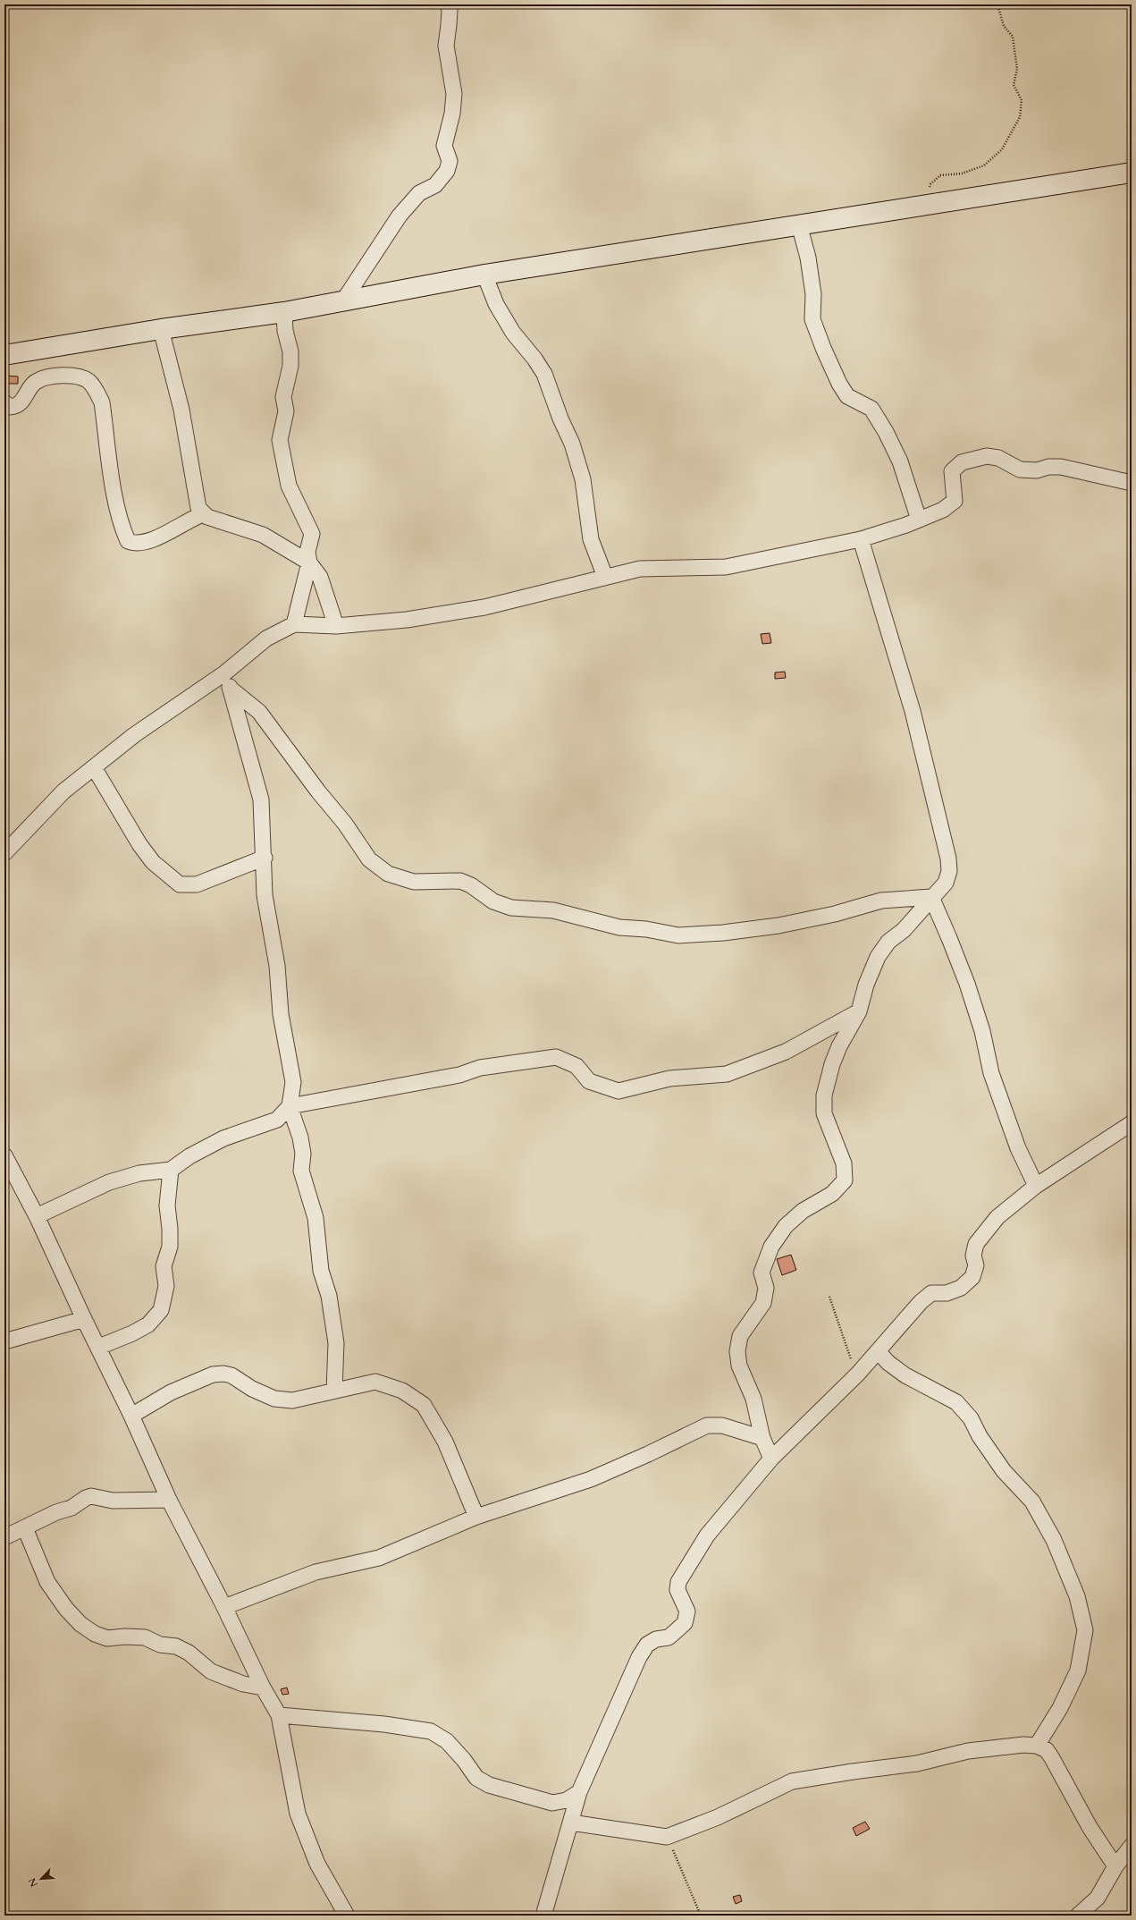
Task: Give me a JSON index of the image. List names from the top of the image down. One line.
{"north":"bottom left"}
